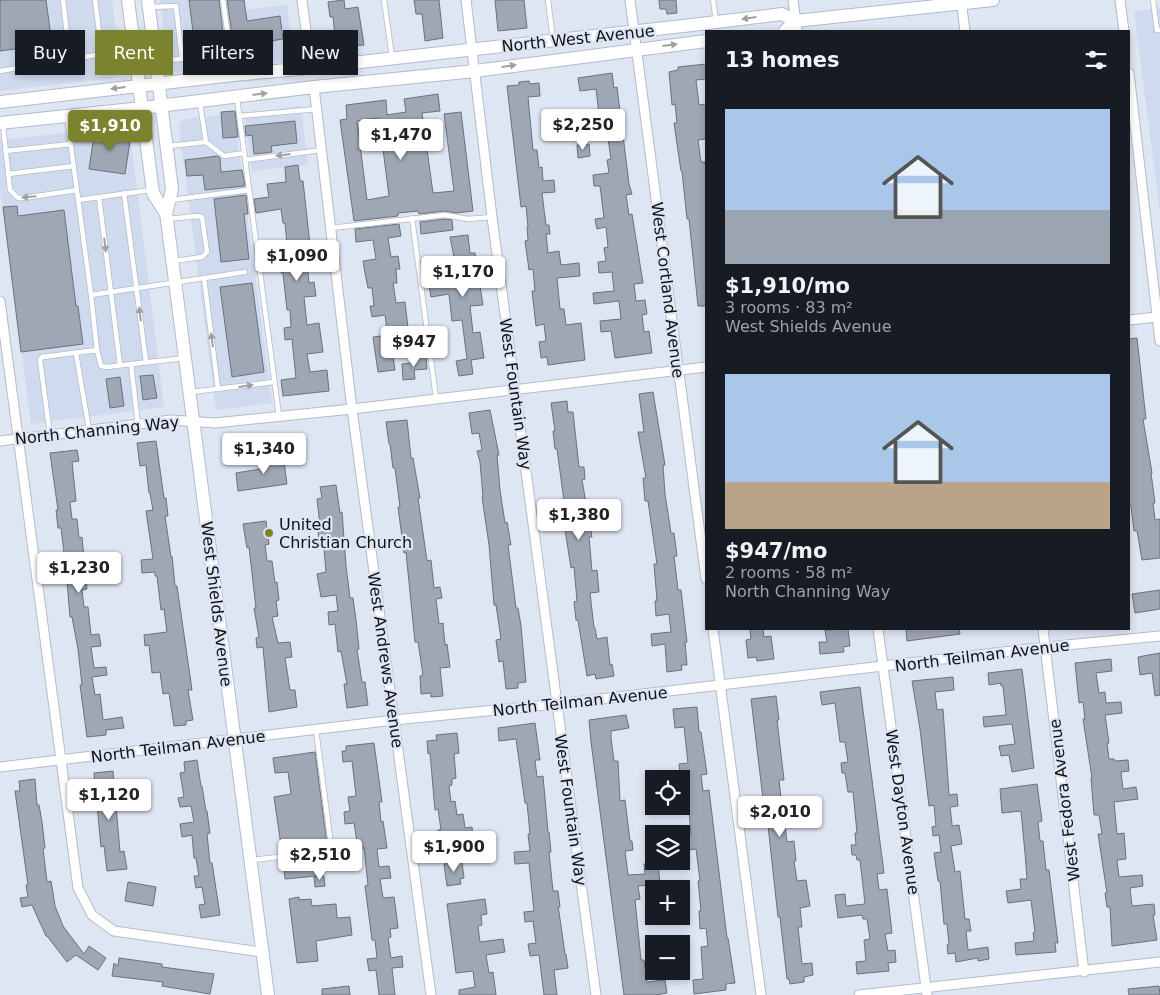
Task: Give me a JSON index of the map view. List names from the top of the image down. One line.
{"streets":{"main road":["North West Avenue","West Shields Avenue"],"street":["West Cortland Avenue","West Fountain Way","North Channing Way","North Teilman Avenue","West Andrews Avenue","West Fedora Avenue","West Dayton Avenue"]},"crossings":[["North West Avenue","West Cortland Avenue"],["North West Avenue","West Fountain Way"],["North West Avenue","West Shields Avenue"],["North West Avenue","West Andrews Avenue"],["West Fountain Way","North Teilman Avenue"],["North Channing Way","West Shields Avenue"],["North Channing Way","West Andrews Avenue"],["West Shields Avenue","North Teilman Avenue"],["North Teilman Avenue","West Andrews Avenue"],["North Teilman Avenue","West Fedora Avenue"],["North Teilman Avenue","West Dayton Avenue"]],"places":["United Christian Church"],"page":{"chip":["Buy","Rent","Filters","New"],"heading":"13 homes","list":[{"name":"$1,910/mo","note":"3 rooms · 83 m² · West Shields Avenue"},{"name":"$947/mo","note":"2 rooms · 58 m² · North Channing Way"}],"price":["$2,250","$1,910","$1,470","$1,090","$1,170","$947","$1,340","$1,380","$1,230","$1,120","$2,010","$1,900","$2,510"],"map_buttons":["+","−"]}}
